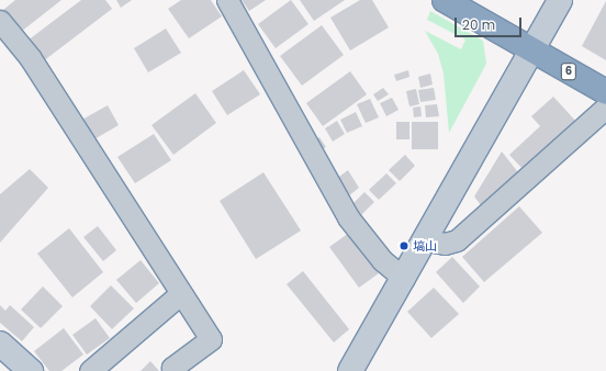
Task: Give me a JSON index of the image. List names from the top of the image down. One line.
{"streets":{"highway":["6"]},"places":["塙山"],"scale_bar":"20 m"}
